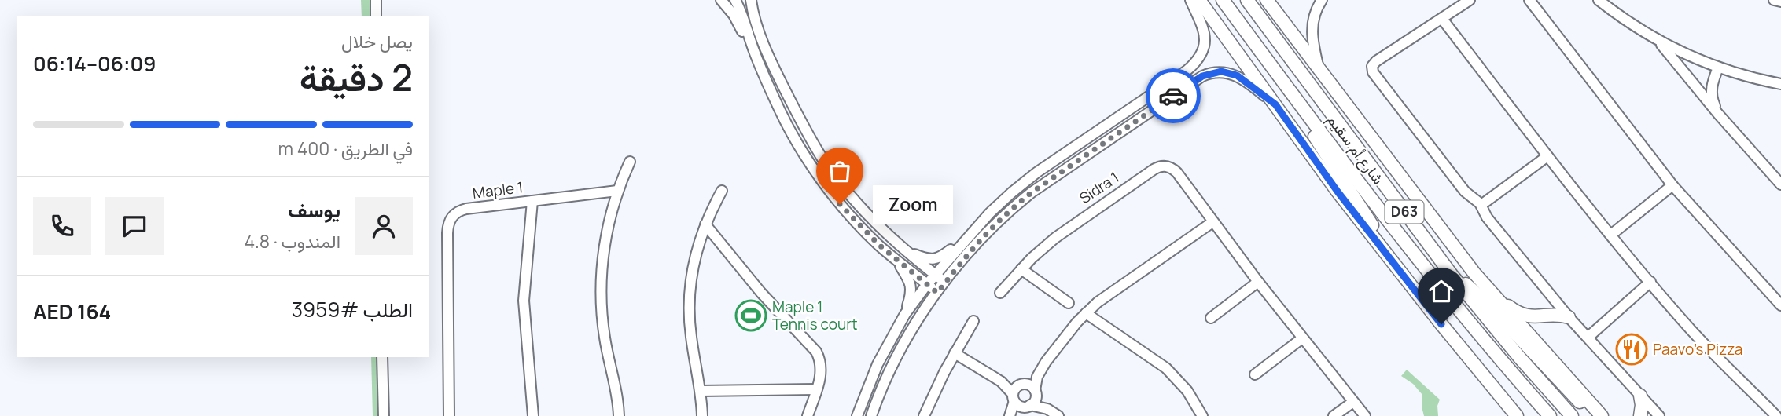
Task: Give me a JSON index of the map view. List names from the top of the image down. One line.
{"streets":{"main road":["شارع أم سقيم","D63"],"street":["Sidra 1","Maple 1"]},"places":{"other":["Zoom"],"sports":["Maple 1 Tennis court"],"restaurant":["Paavo's Pizza"]},"page":{"heading":["2 دقيقة","يصل خلال","06:09–06:14"],"panel":["يوسف","المندوب · 4.8","الطلب #3959","AED 164"],"bar":"في الطريق · 400 m","bubble":"Zoom"}}
